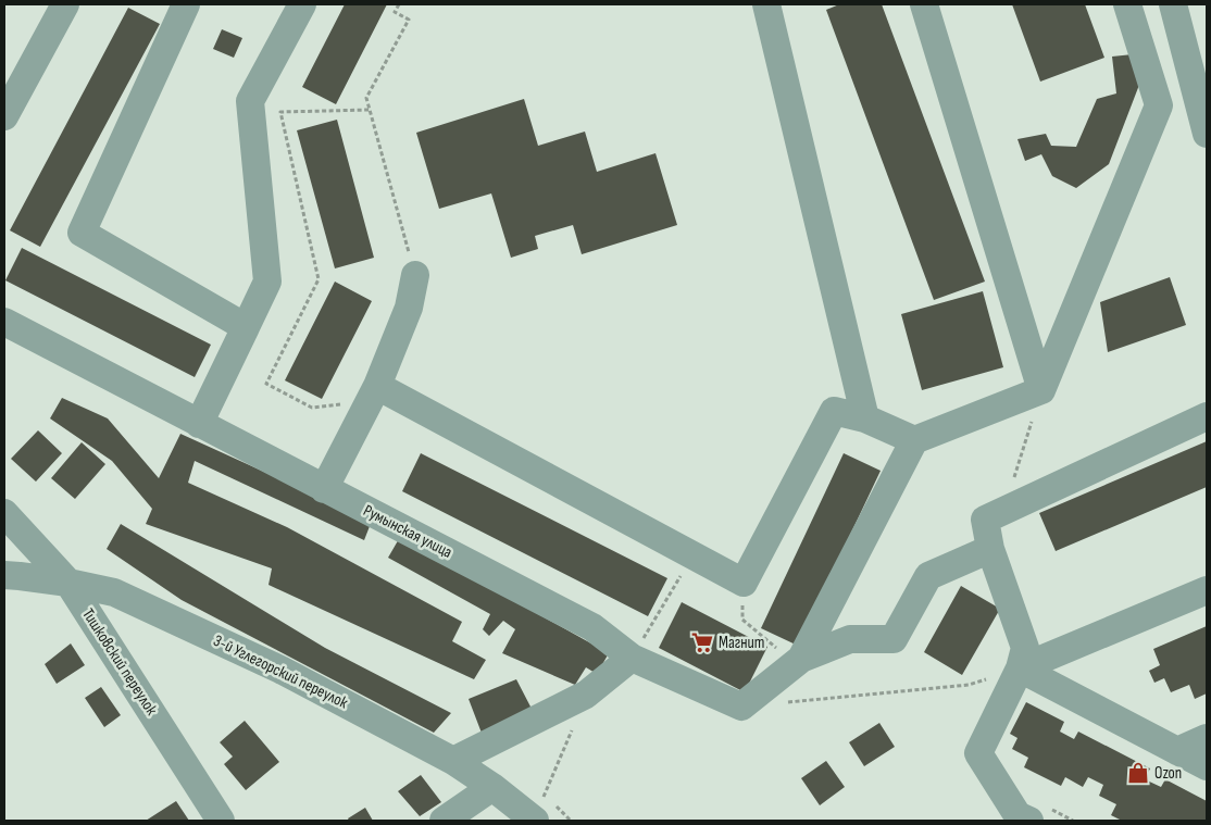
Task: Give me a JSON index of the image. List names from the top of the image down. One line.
{"streets":{"street":["Румынская улица","Тишковский переулок","3-й Углегорский переулок"]},"crossings":[["Тишковский переулок","3-й Углегорский переулок"]],"places":{"supermarket":["Магнит"],"shop":["Ozon"]}}
